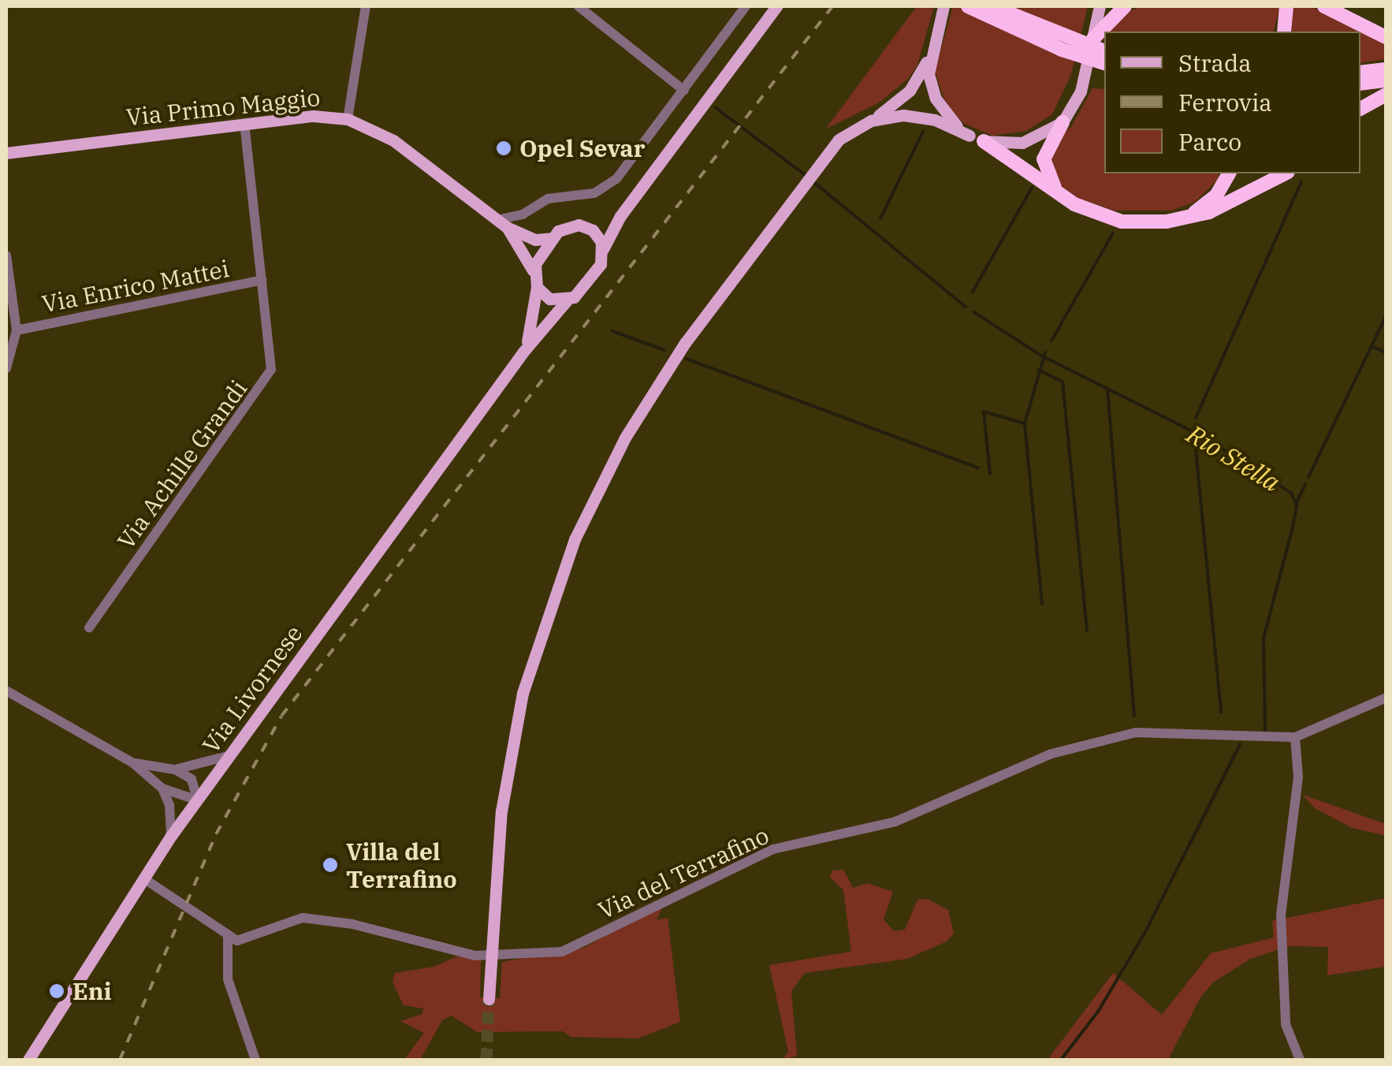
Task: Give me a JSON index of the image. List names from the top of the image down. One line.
{"streets":{"main road":["Via Primo Maggio","Via Livornese"],"street":["Via Enrico Mattei","Via Achille Grandi","Via del Terrafino"]},"crossings":[["Via Primo Maggio","Via Achille Grandi"],["Via Primo Maggio","Via Livornese"],["Via Enrico Mattei","Via Achille Grandi"]],"water":["Rio Stella"],"places":["Opel Sevar","Villa del Terrafino","Eni"],"legend":["Strada","Ferrovia","Parco"]}
